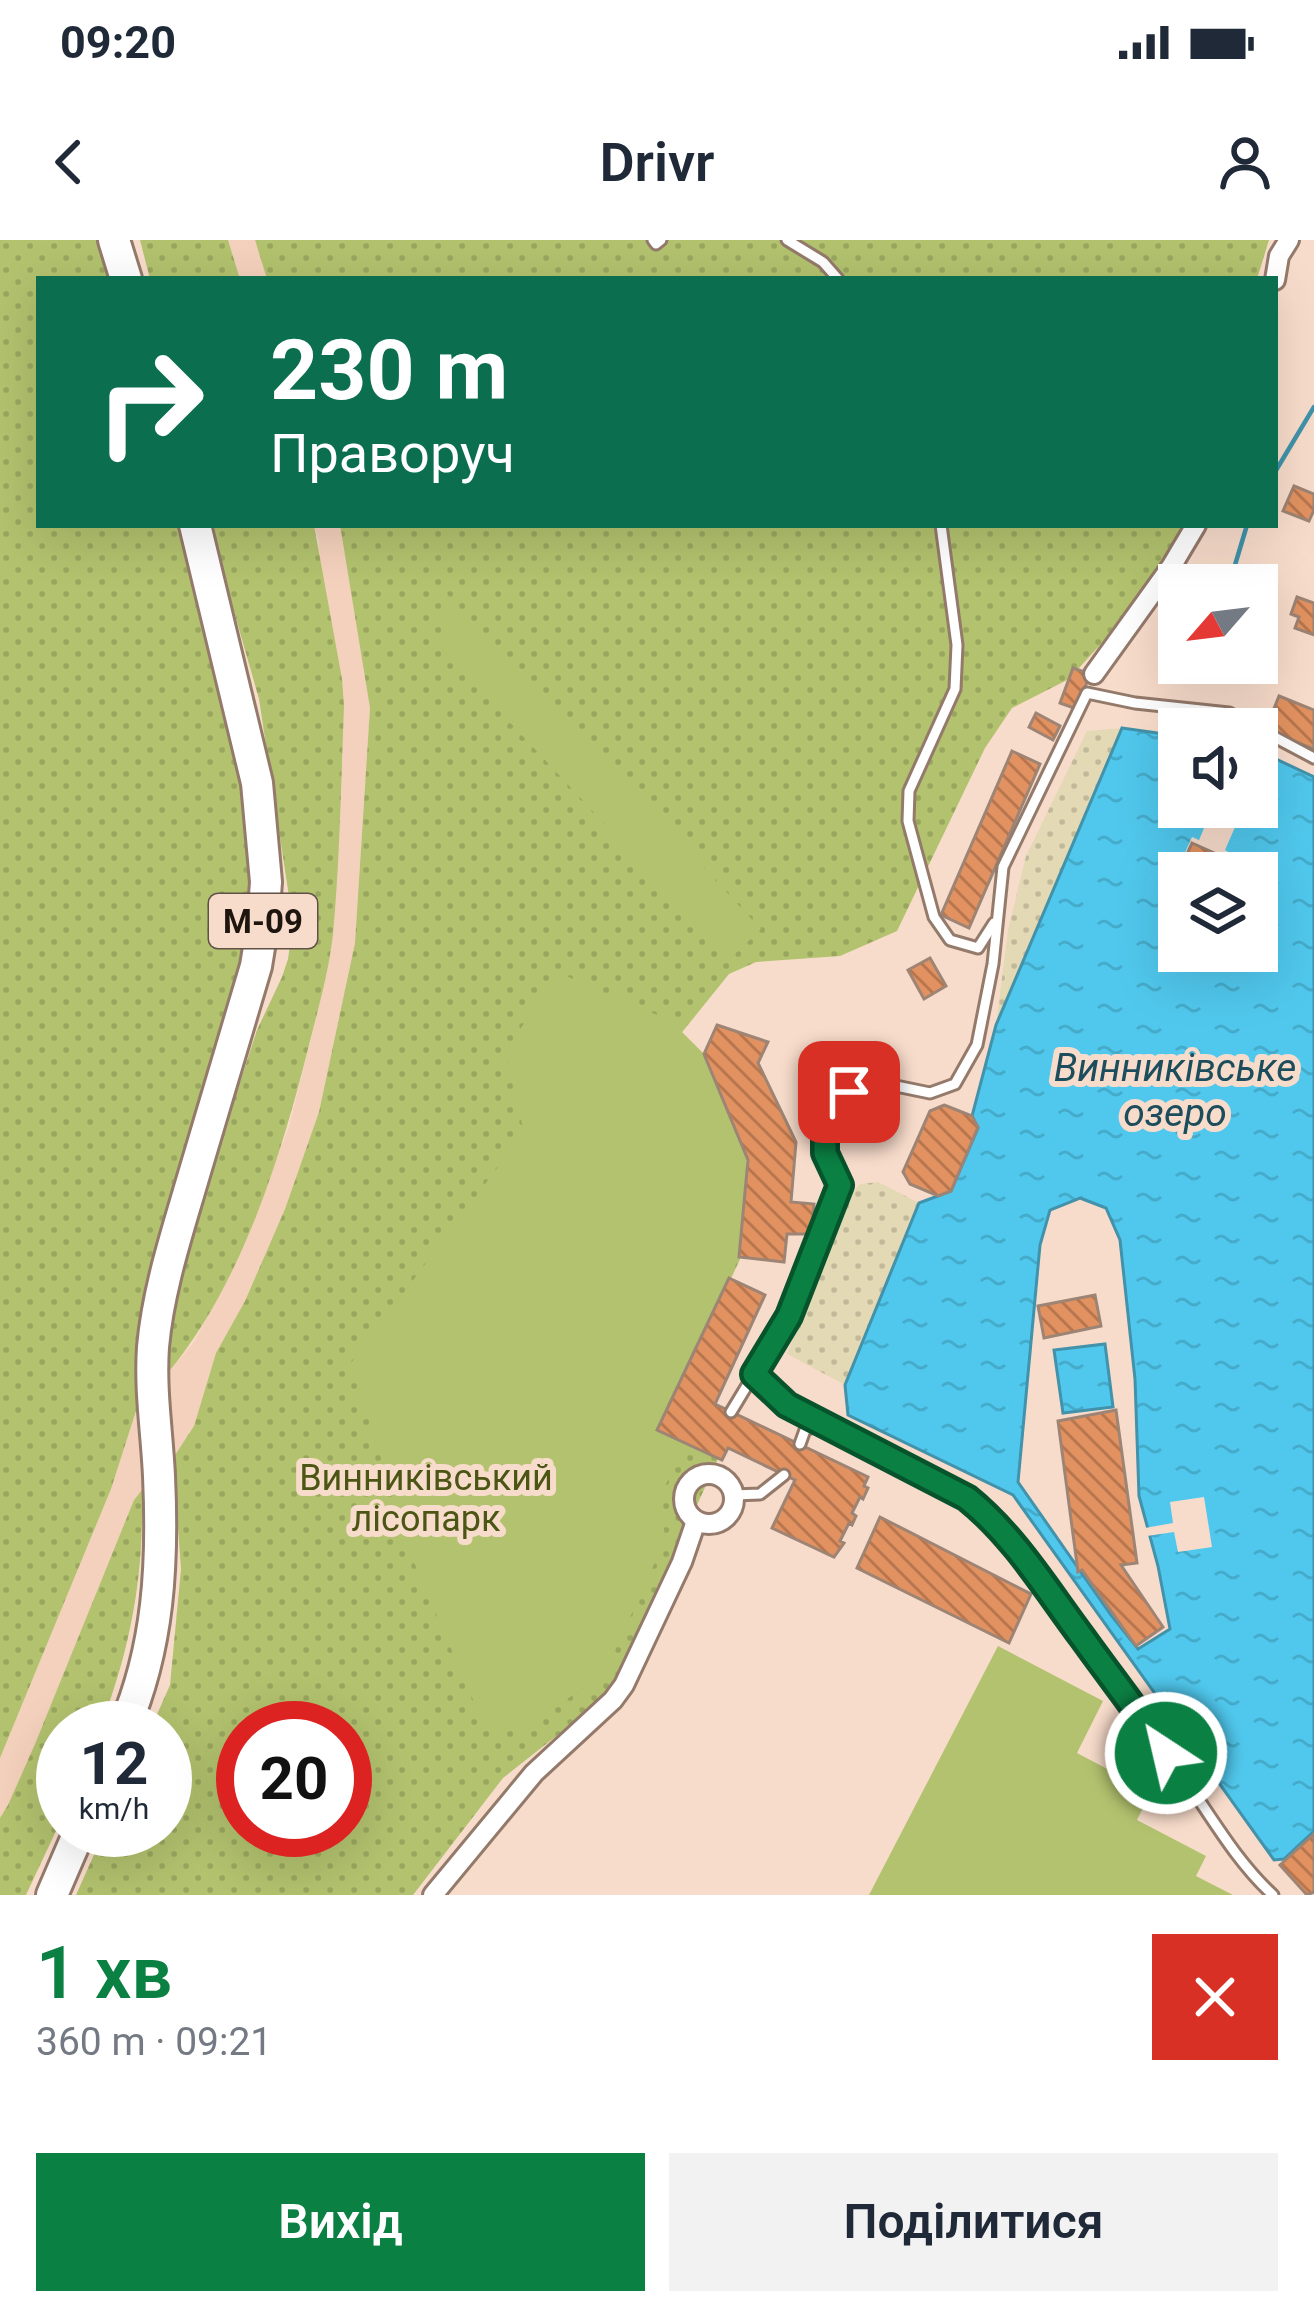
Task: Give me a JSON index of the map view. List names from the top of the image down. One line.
{"streets":{"main road":["М-09"]},"water":["Винниківське озеро"],"parks":["Винниківський лісопарк"],"north":"bottom left","page":{"status":"09:20","header":"Drivr","turn":["230 m","Праворуч"],"speed":"12 km/h","limit":"20","heading":["1 хв","360 m · 09:21"],"buttons":["Вихід","Поділитися"]}}
